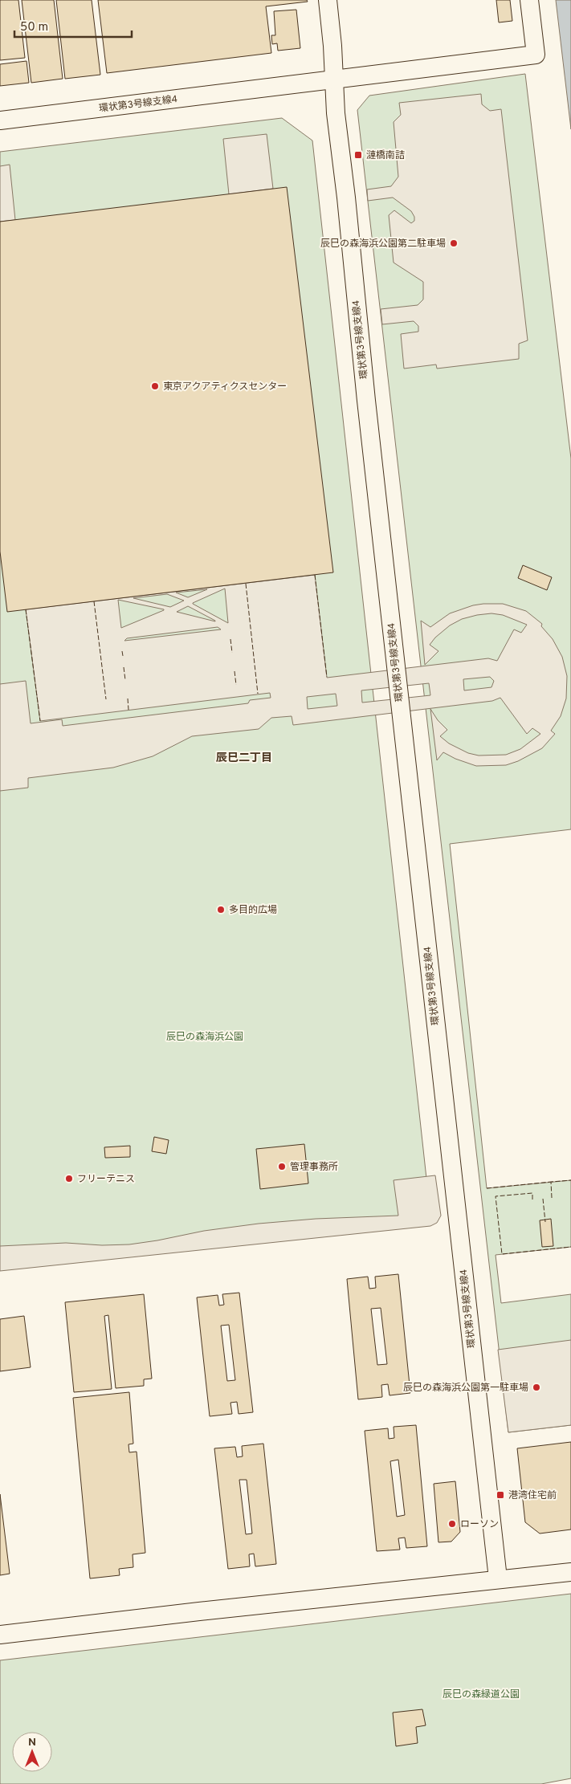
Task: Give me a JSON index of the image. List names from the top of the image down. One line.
{"streets":{"street":["環状第3号線支線4"]},"districts":["辰巳二丁目"],"parks":["辰巳の森海浜公園","辰巳の森緑道公園"],"places":{"transit":["漣橋南詰","港湾住宅前"],"other":["辰巳の森海浜公園第二駐車場","東京アクアティクスセンター","多目的広場","管理事務所","フリーテニス","辰巳の森海浜公園第一駐車場","ローソン"]},"scale_bar":"50 m","north":"top"}
